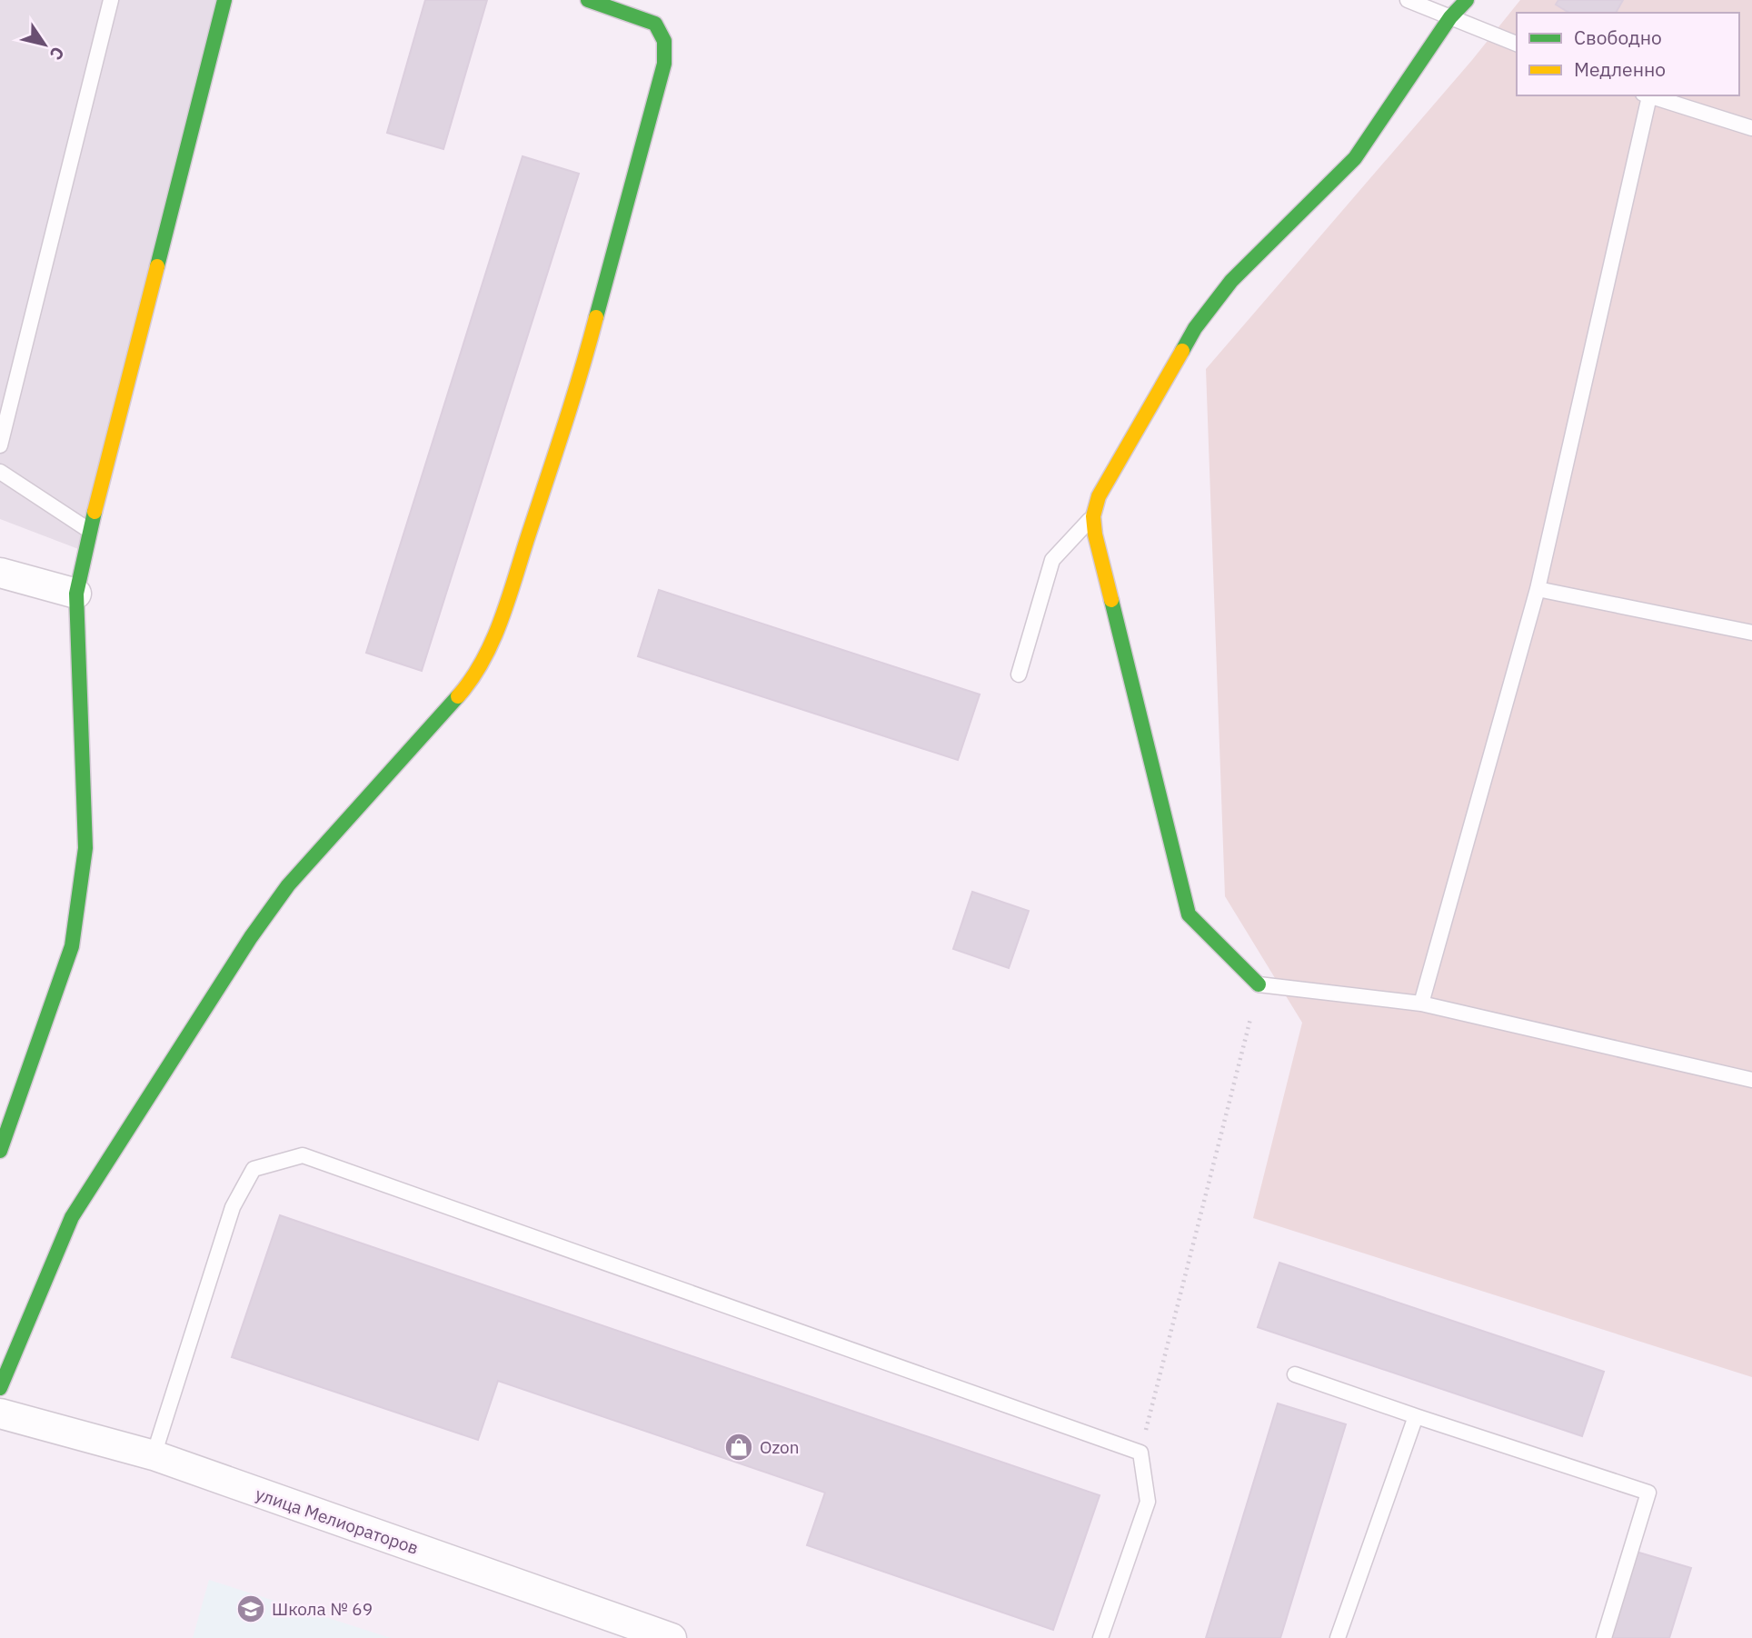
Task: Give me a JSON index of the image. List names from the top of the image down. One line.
{"streets":{"street":["улица Мелиораторов"]},"places":{"shop":["Ozon"],"school or university":["Школа № 69"]},"legend":["Свободно","Медленно"],"north":"bottom right"}
